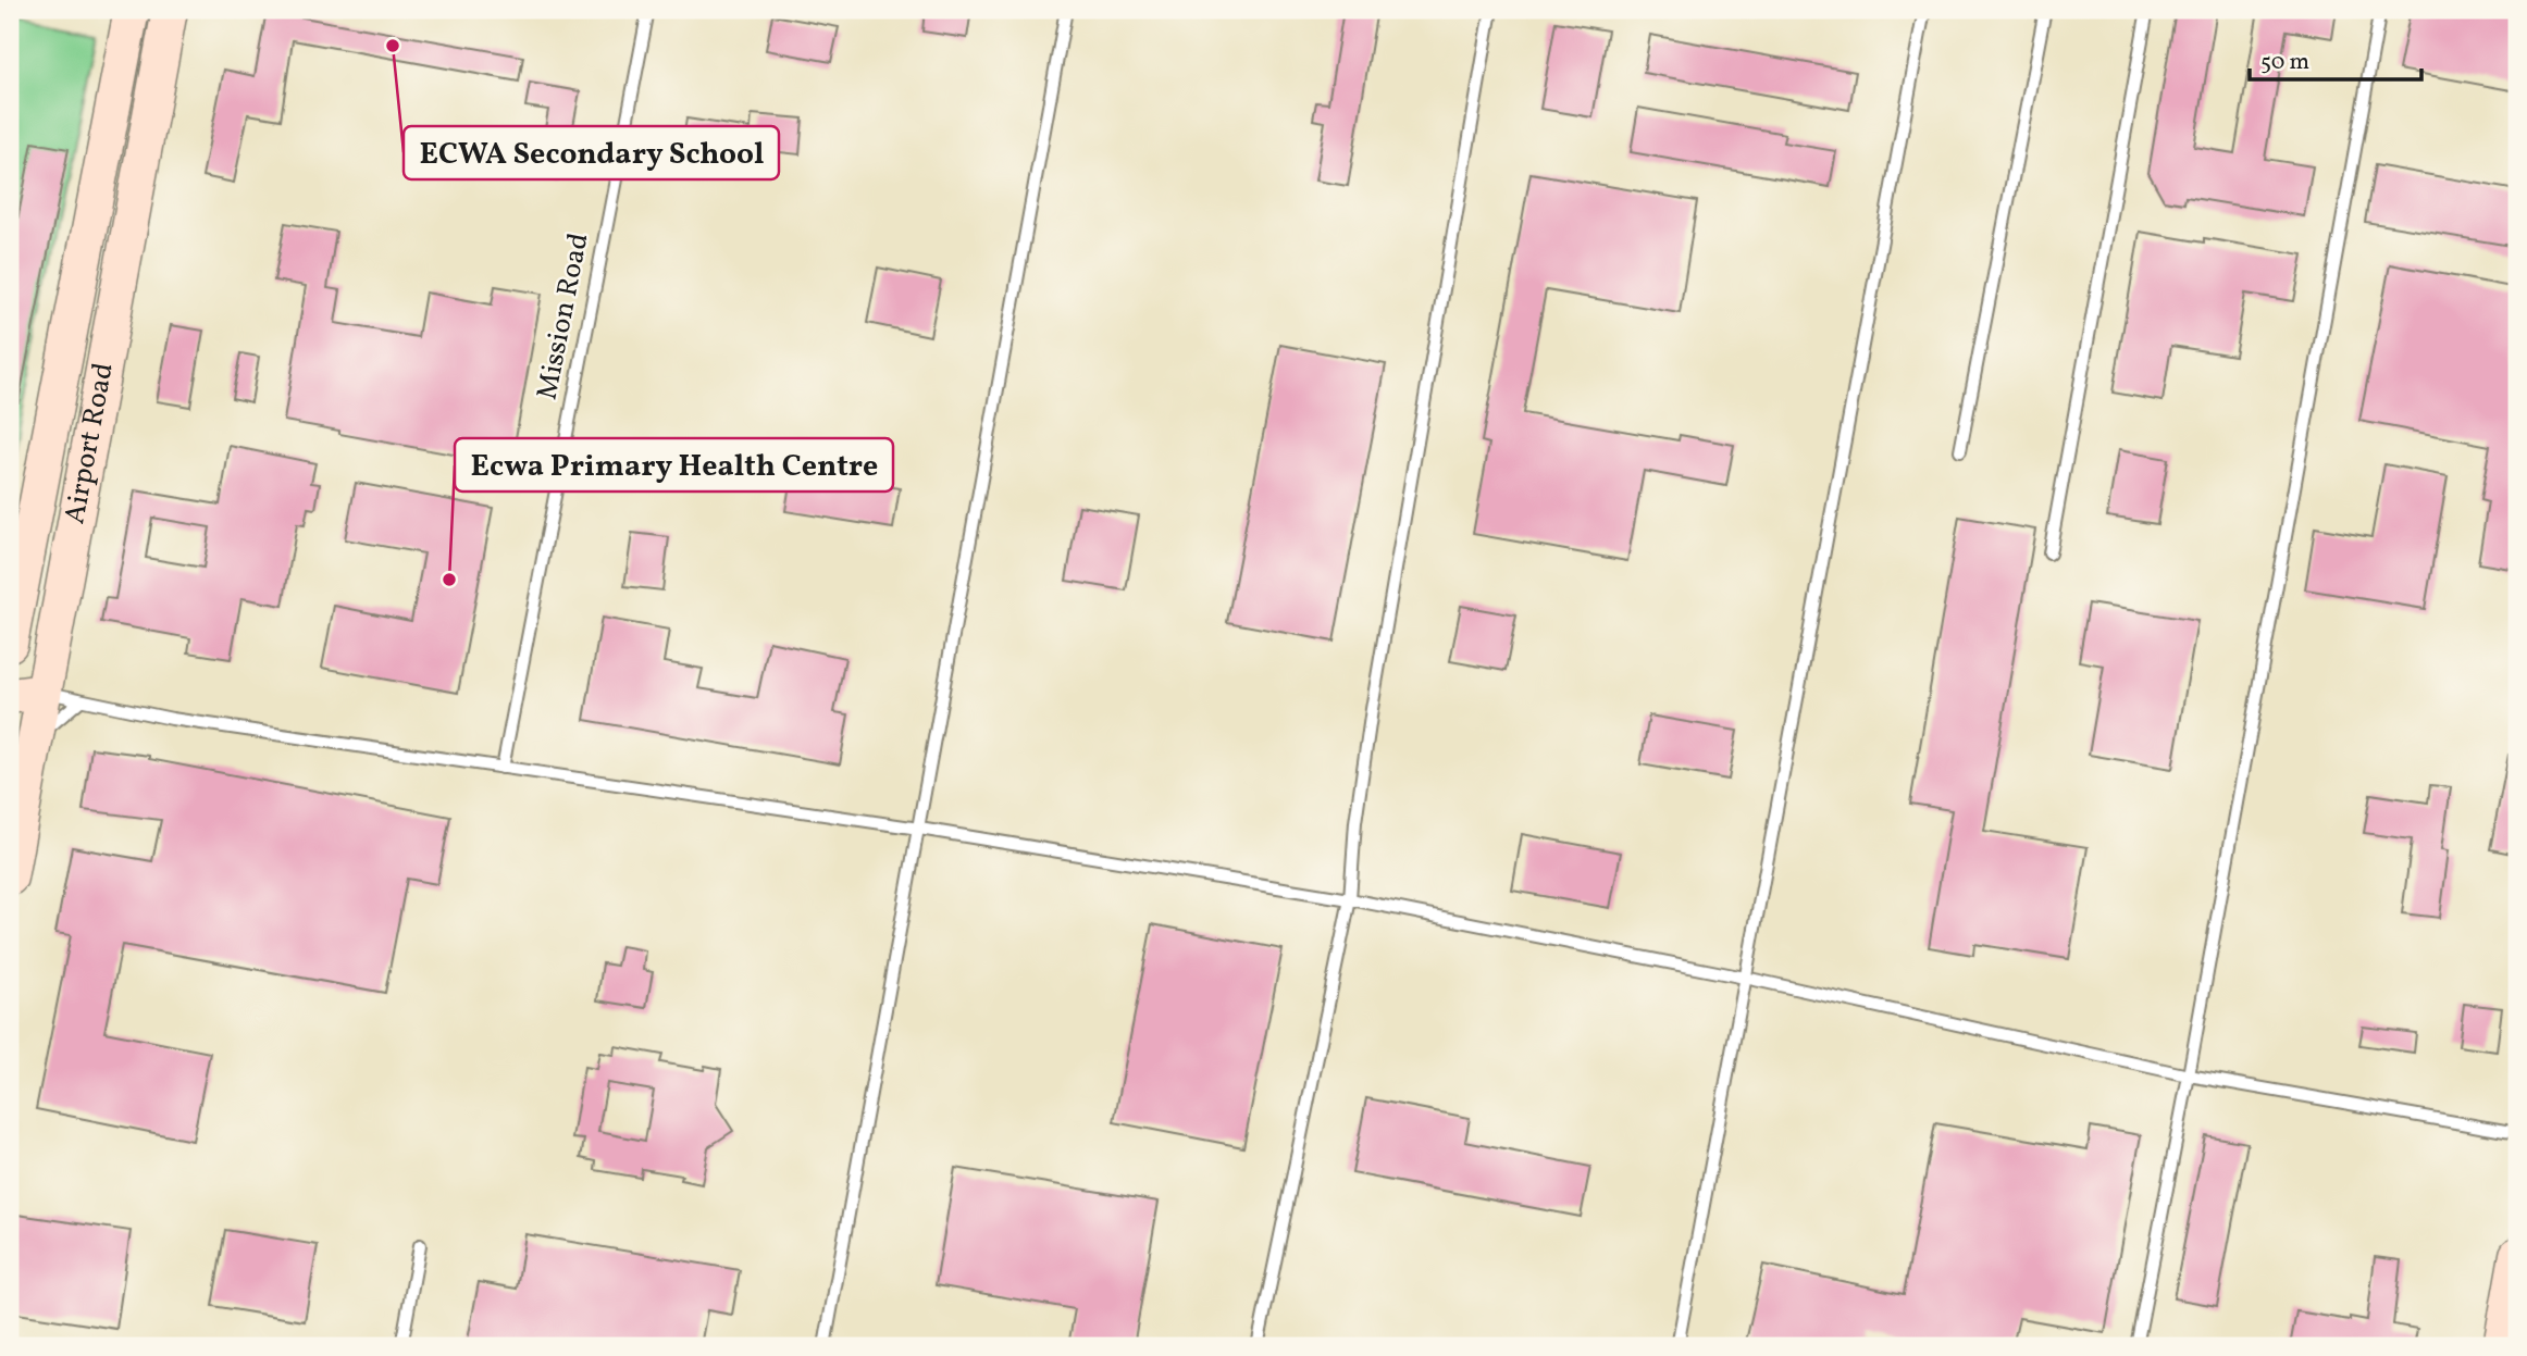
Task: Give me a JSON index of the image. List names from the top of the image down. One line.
{"streets":{"main road":["Airport Road"],"lane":["Mission Road"]},"places":["ECWA Secondary School","Ecwa Primary Health Centre"],"scale_bar":"50 m"}
